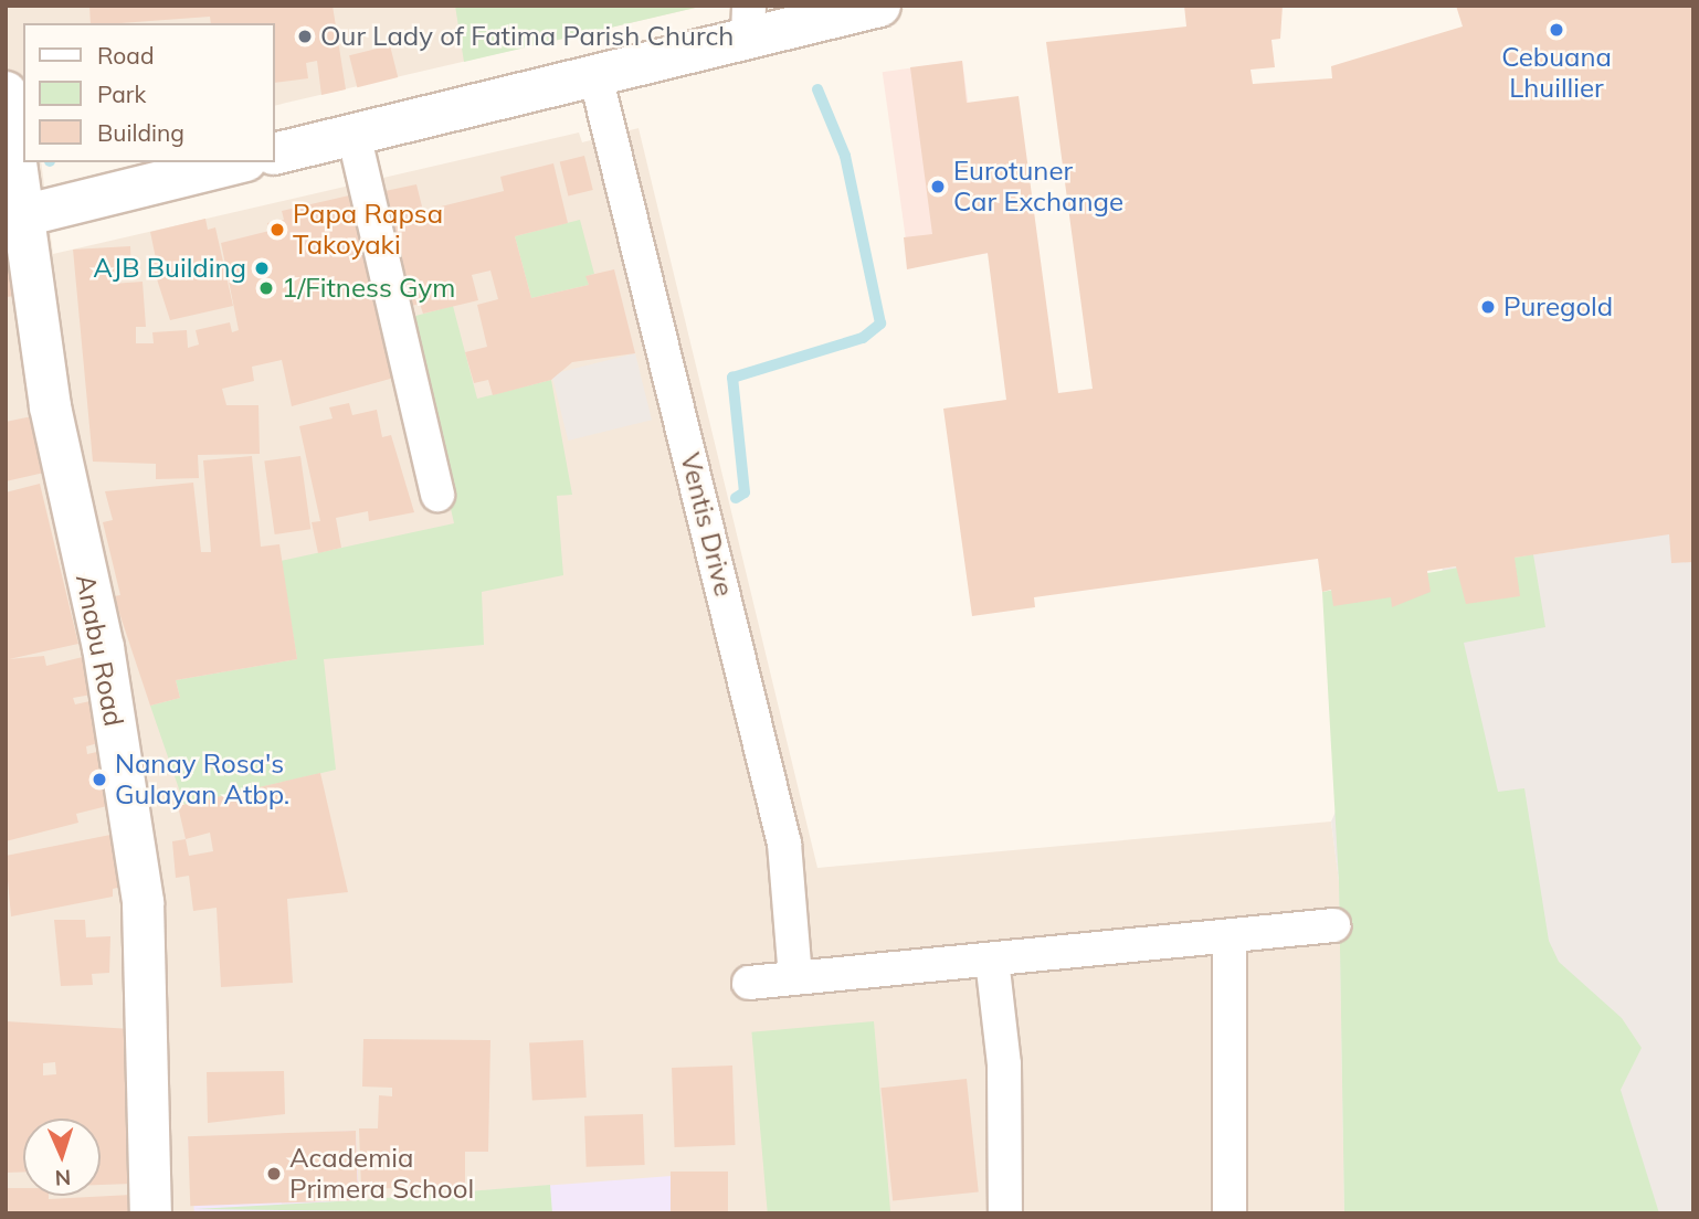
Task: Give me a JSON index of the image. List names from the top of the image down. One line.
{"streets":{"street":["Ventis Drive","Anabu Road"]},"places":["Cebuana Lhuillier","Our Lady of Fatima Parish Church","Eurotuner Car Exchange","Papa Rapsa Takoyaki","AJB Building","1/Fitness Gym","Puregold","Nanay Rosa's Gulayan Atbp.","Academia Primera School"],"legend":["Road","Park","Building"],"north":"bottom"}
